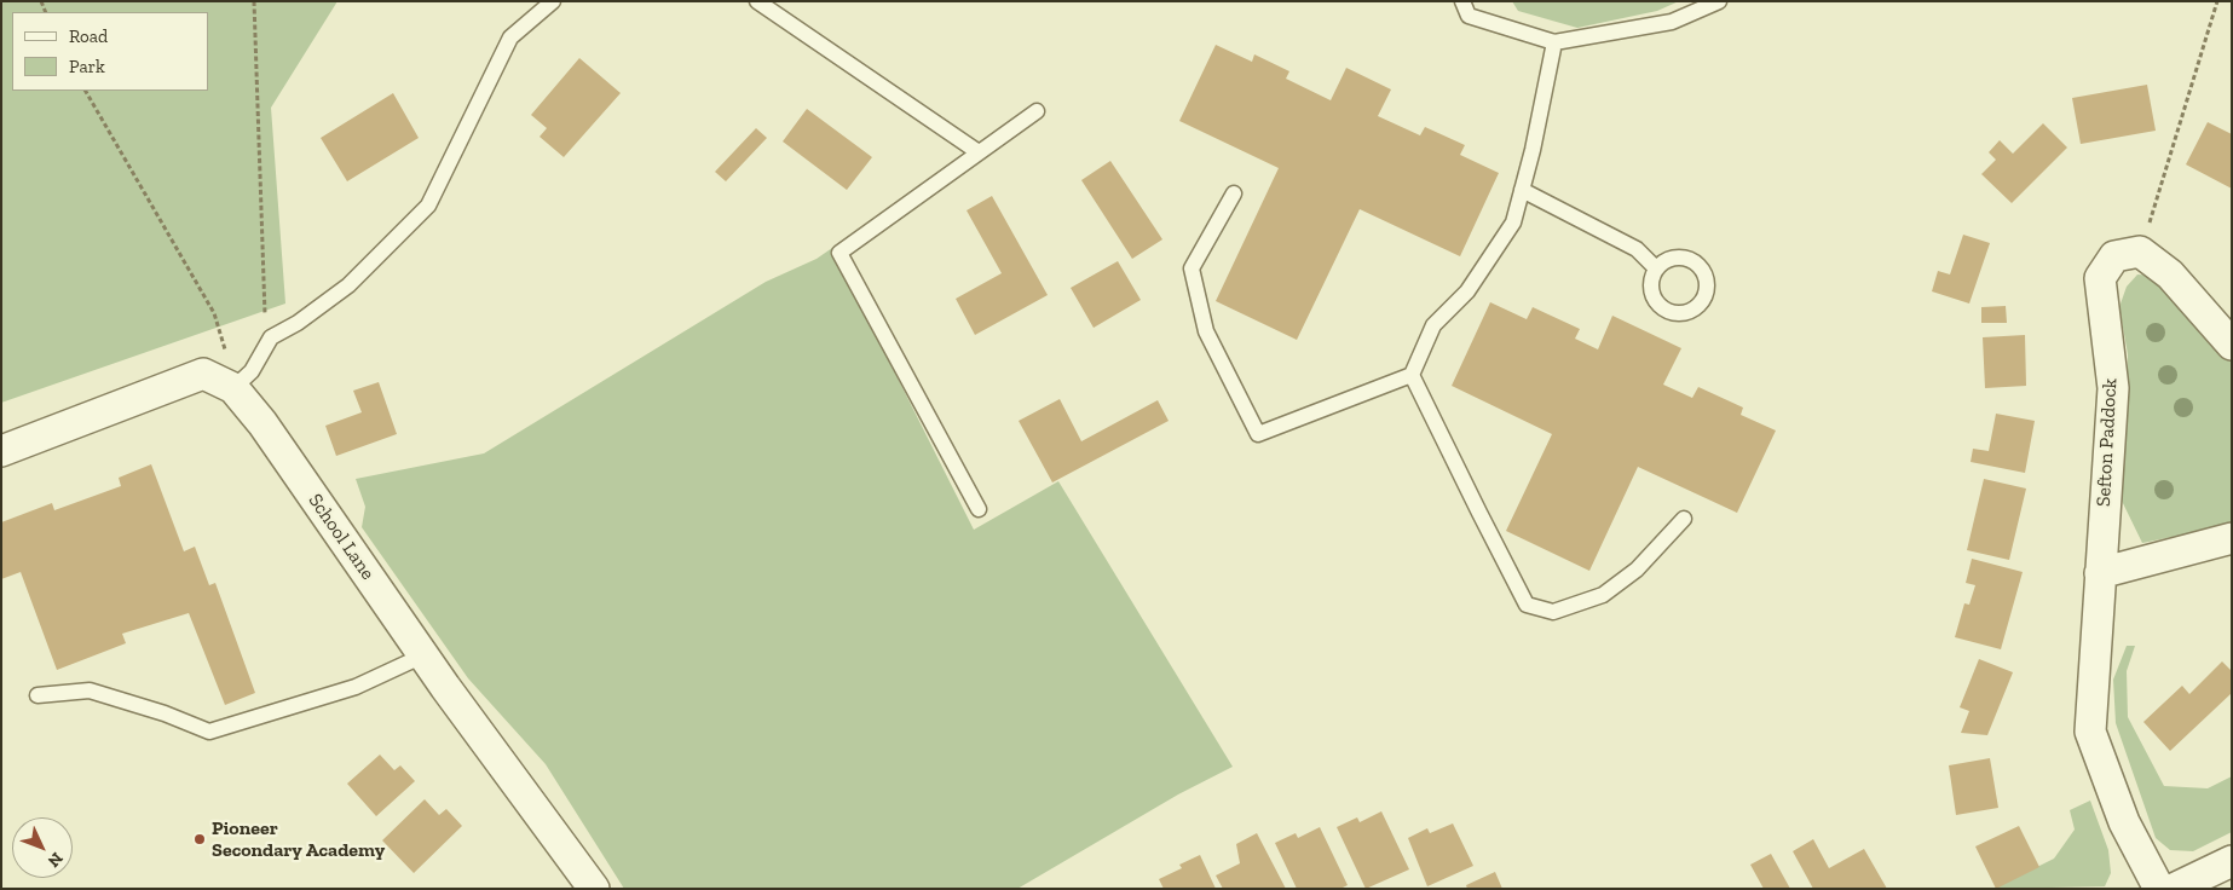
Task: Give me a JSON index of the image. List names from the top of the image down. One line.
{"streets":{"street":["Sefton Paddock","School Lane"]},"places":["Pioneer Secondary Academy"],"legend":["Road","Park"],"north":"bottom right"}
